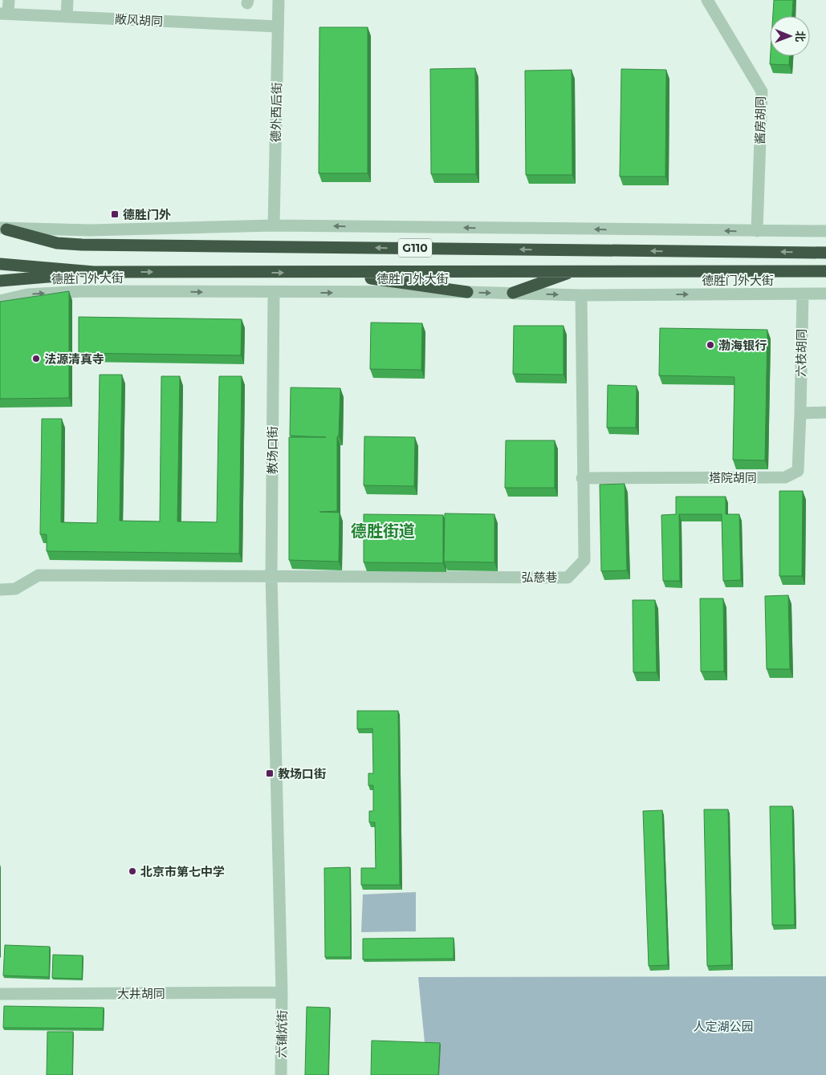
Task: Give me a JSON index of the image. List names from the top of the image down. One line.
{"streets":{"highway":["G110","德胜门外大街"],"street":["敞风胡同","德外西后街","酱房胡同","六枝胡同","教场口街","塔院胡同","弘慈巷","大井胡同","六铺炕街"]},"crossings":[["敞风胡同","德外西后街"],["德胜门外大街","六枝胡同"],["德胜门外大街","教场口街"],["德胜门外大街","弘慈巷"],["六枝胡同","塔院胡同"],["教场口街","弘慈巷"],["教场口街","大井胡同"],["教场口街","六铺炕街"],["塔院胡同","弘慈巷"],["大井胡同","六铺炕街"]],"districts":["德胜街道"],"parks":["人定湖公园"],"places":{"transit":["德胜门外","教场口街"],"other":["渤海银行","法源清真寺","北京市第七中学"]},"north":"right"}
